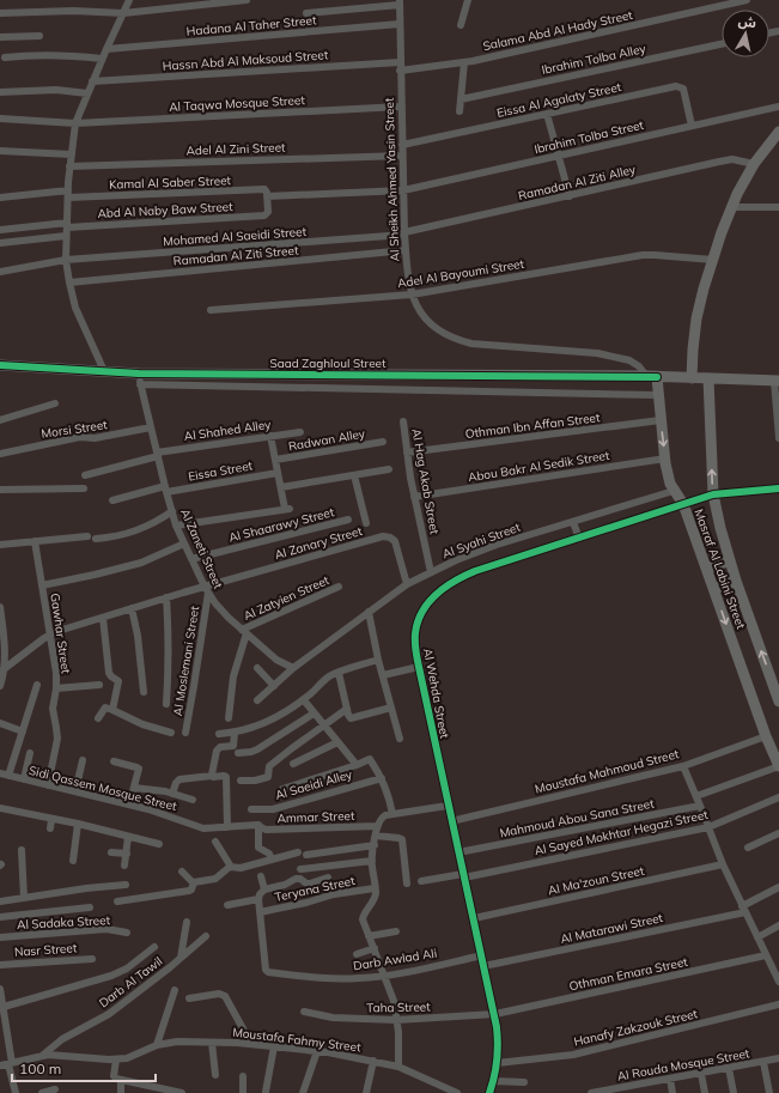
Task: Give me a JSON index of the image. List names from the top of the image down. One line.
{"streets":{"main road":["Saad Zaghloul Street","Masraf Al Labini Street"],"street":["Hadana Al Taher Street","Salama Abd Al Hady Street","Ibrahim Tolba Alley","Hassn Abd Al Maksoud Street","Eissa Al Agalaty Street","Al Taqwa Mosque Street","Ibrahim Tolba Street","Adel Al Zini Street","Al Sheikh Ahmed Yasin Street","Kamal Al Saber Street","Ramadan Al Ziti Alley","Abd Al Naby Baw Street","Mohamed Al Saeidi Street","Ramadan Al Ziti Street","Adel Al Bayoumi Street","Othman Ibn Affan Street","Morsi Street","Al Shahed Alley","Radwan Alley","Abou Bakr Al Sedik Street","Eissa Street","Al Hag Akab Street","Al Shaarawy Street","Al Syahi Street","Al Zanary Street","Al Zaneti Street","Al Zatyien Street","Gawhar Street","Al Moslemani Street","Al Wehda Street","Moustafa Mahmoud Street","Al Saeidi Alley","Sidi Qassem Mosque Street","Ammar Street","Mahmoud Abou Sana Street","Al Sayed Mokhtar Hegazi Street","Al Ma'zoun Street","Teryana Street","Al Sadaka Street","Al Matarawi Street","Nasr Street","Darb Awlad Ali","Othman Emara Street","Darb Al Tawil","Taha Street","Hanafy Zakzouk Street","Moustafa Fahmy Street","Al Rouda Mosque Street"]},"crossings":[["Hadana Al Taher Street","Al Sheikh Ahmed Yasin Street"],["Salama Abd Al Hady Street","Al Sheikh Ahmed Yasin Street"],["Hassn Abd Al Maksoud Street","Al Sheikh Ahmed Yasin Street"],["Eissa Al Agalaty Street","Ibrahim Tolba Street"],["Eissa Al Agalaty Street","Al Sheikh Ahmed Yasin Street"],["Al Taqwa Mosque Street","Al Sheikh Ahmed Yasin Street"],["Ibrahim Tolba Street","Al Sheikh Ahmed Yasin Street"],["Ibrahim Tolba Street","Kamal Al Saber Street"],["Adel Al Zini Street","Al Sheikh Ahmed Yasin Street"],["Al Sheikh Ahmed Yasin Street","Kamal Al Saber Street"],["Al Sheikh Ahmed Yasin Street","Ramadan Al Ziti Alley"],["Al Sheikh Ahmed Yasin Street","Mohamed Al Saeidi Street"],["Al Sheikh Ahmed Yasin Street","Ramadan Al Ziti Street"],["Al Sheikh Ahmed Yasin Street","Adel Al Bayoumi Street"],["Al Sheikh Ahmed Yasin Street","Saad Zaghloul Street"],["Al Sheikh Ahmed Yasin Street","Masraf Al Labini Street"],["Kamal Al Saber Street","Abd Al Naby Baw Street"],["Ramadan Al Ziti Alley","Mohamed Al Saeidi Street"],["Saad Zaghloul Street","Al Zaneti Street"],["Saad Zaghloul Street","Masraf Al Labini Street"],["Othman Ibn Affan Street","Al Hag Akab Street"],["Othman Ibn Affan Street","Masraf Al Labini Street"],["Morsi Street","Al Zaneti Street"],["Al Shahed Alley","Al Zaneti Street"],["Abou Bakr Al Sedik Street","Al Hag Akab Street"],["Abou Bakr Al Sedik Street","Masraf Al Labini Street"],["Eissa Street","Al Zaneti Street"],["Al Hag Akab Street","Al Syahi Street"],["Al Shaarawy Street","Al Zaneti Street"],["Al Syahi Street","Al Zanary Street"],["Al Syahi Street","Al Zaneti Street"],["Al Syahi Street","Masraf Al Labini Street"],["Al Zanary Street","Al Zaneti Street"],["Al Zanary Street","Al Moslemani Street"],["Al Zaneti Street","Al Zatyien Street"],["Al Zaneti Street","Al Moslemani Street"],["Masraf Al Labini Street","Al Wehda Street"],["Masraf Al Labini Street","Moustafa Mahmoud Street"],["Gawhar Street","Sidi Qassem Mosque Street"],["Al Wehda Street","Moustafa Mahmoud Street"],["Al Wehda Street","Mahmoud Abou Sana Street"],["Al Wehda Street","Al Sayed Mokhtar Hegazi Street"],["Al Wehda Street","Al Ma'zoun Street"],["Al Wehda Street","Al Matarawi Street"],["Al Wehda Street","Darb Awlad Ali"],["Al Wehda Street","Othman Emara Street"],["Al Wehda Street","Taha Street"],["Al Wehda Street","Hanafy Zakzouk Street"],["Sidi Qassem Mosque Street","Ammar Street"],["Teryana Street","Darb Awlad Ali"],["Othman Emara Street","Taha Street"],["Darb Al Tawil","Moustafa Fahmy Street"]],"scale_bar":"100 m","north":"top"}
